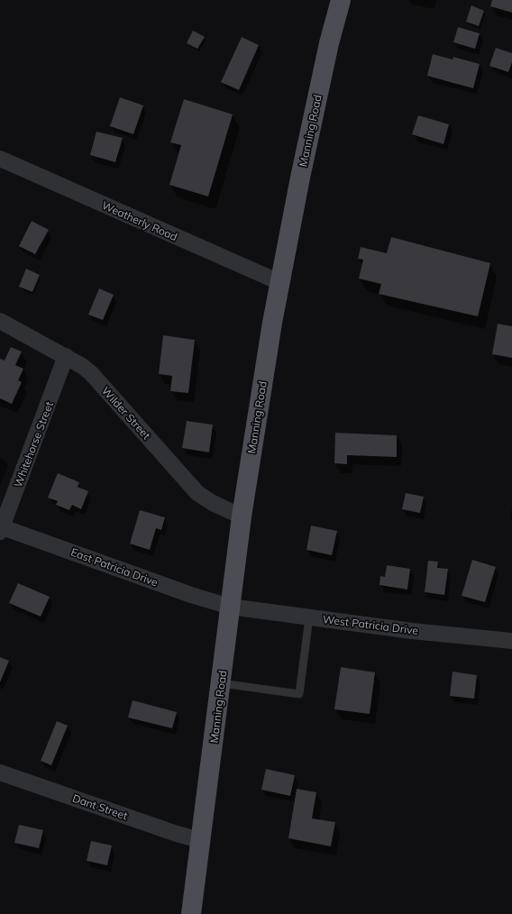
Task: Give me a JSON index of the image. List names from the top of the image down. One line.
{"streets":{"main road":["Manning Road"],"street":["Weatherly Road","Wilder Street","Whitehorse Street","East Patricia Drive","West Patricia Drive","Dant Street"]},"crossings":[["Manning Road","Weatherly Road"],["Manning Road","Wilder Street"],["Manning Road","East Patricia Drive"],["Manning Road","West Patricia Drive"],["Manning Road","Dant Street"],["Wilder Street","Whitehorse Street"],["Whitehorse Street","East Patricia Drive"],["East Patricia Drive","West Patricia Drive"]]}
